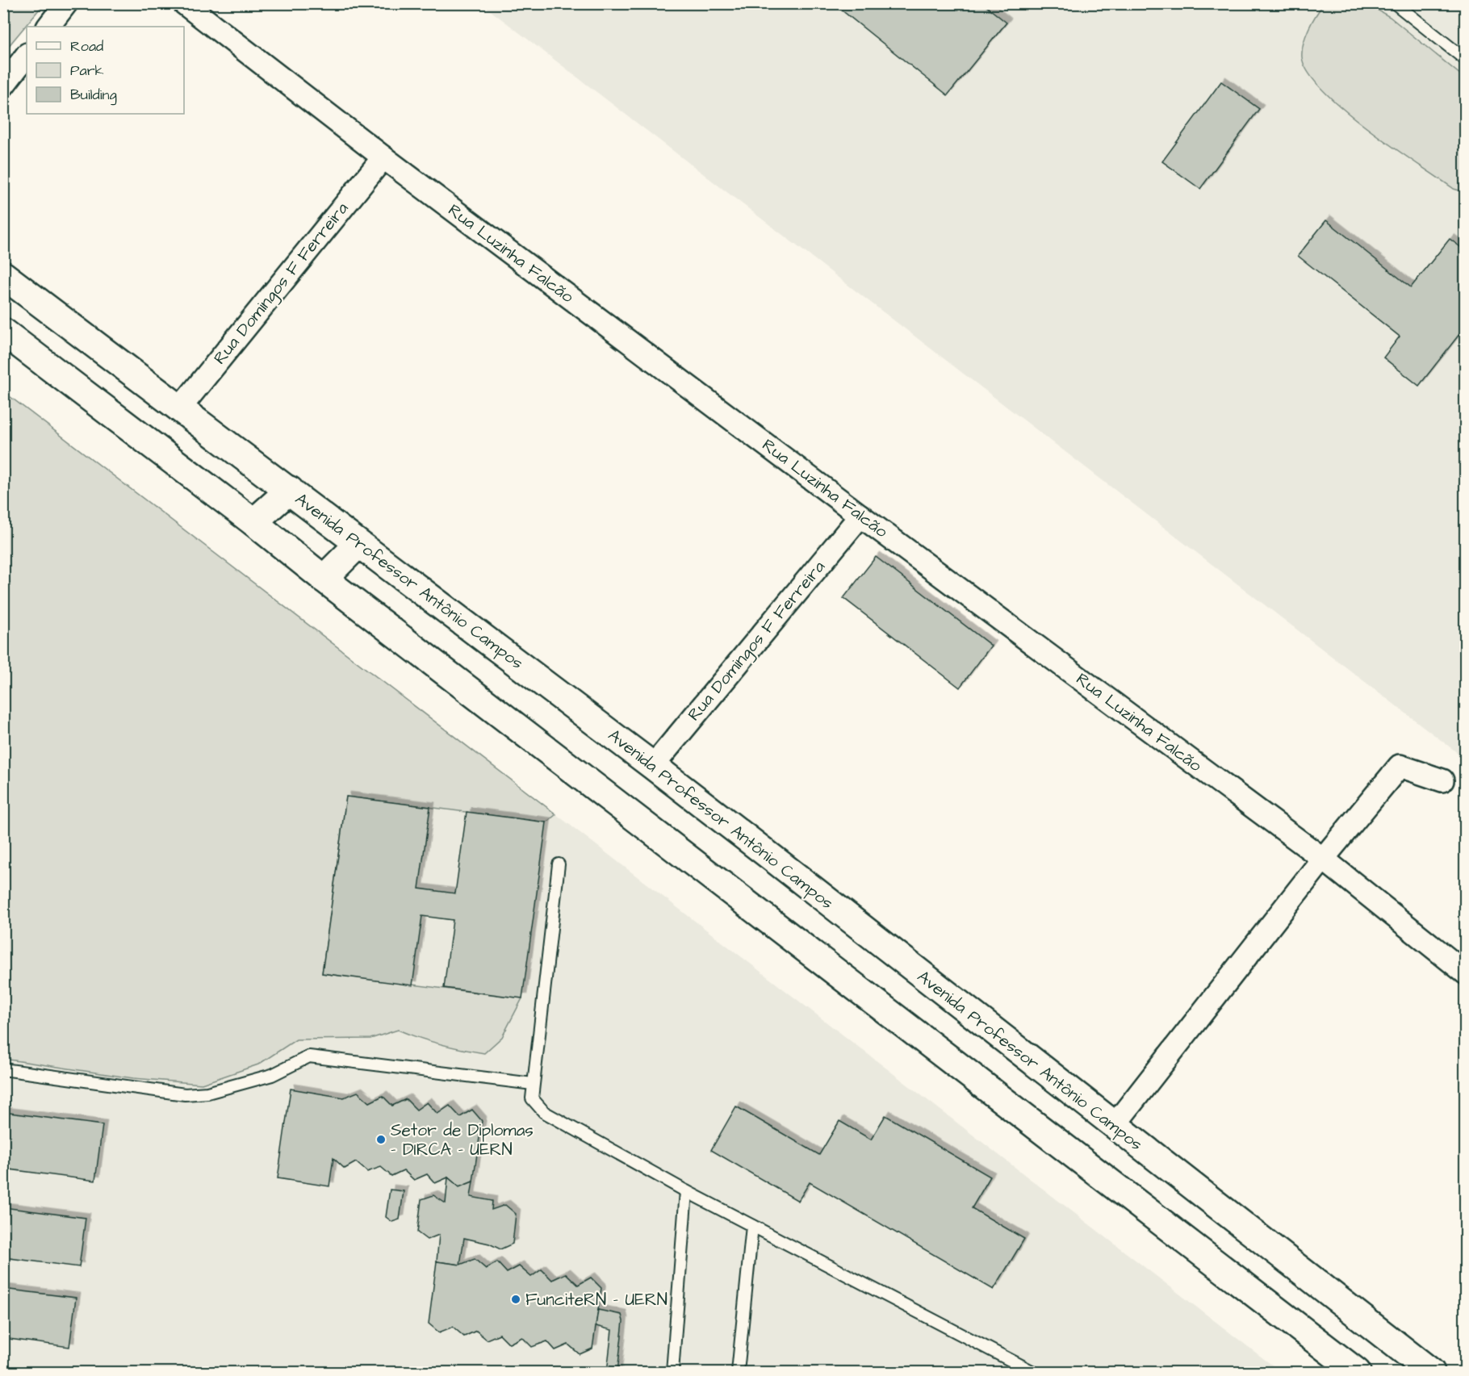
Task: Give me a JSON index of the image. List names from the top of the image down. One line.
{"streets":{"street":["Rua Luzinha Falcão","Rua Domingos F Ferreira","Avenida Professor Antônio Campos"]},"crossings":[["Rua Luzinha Falcão","Rua Domingos F Ferreira"],["Rua Domingos F Ferreira","Avenida Professor Antônio Campos"]],"places":["Setor de Diplomas - DIRCA - UERN","FunciteRN - UERN"],"legend":["Road","Park","Building"]}
